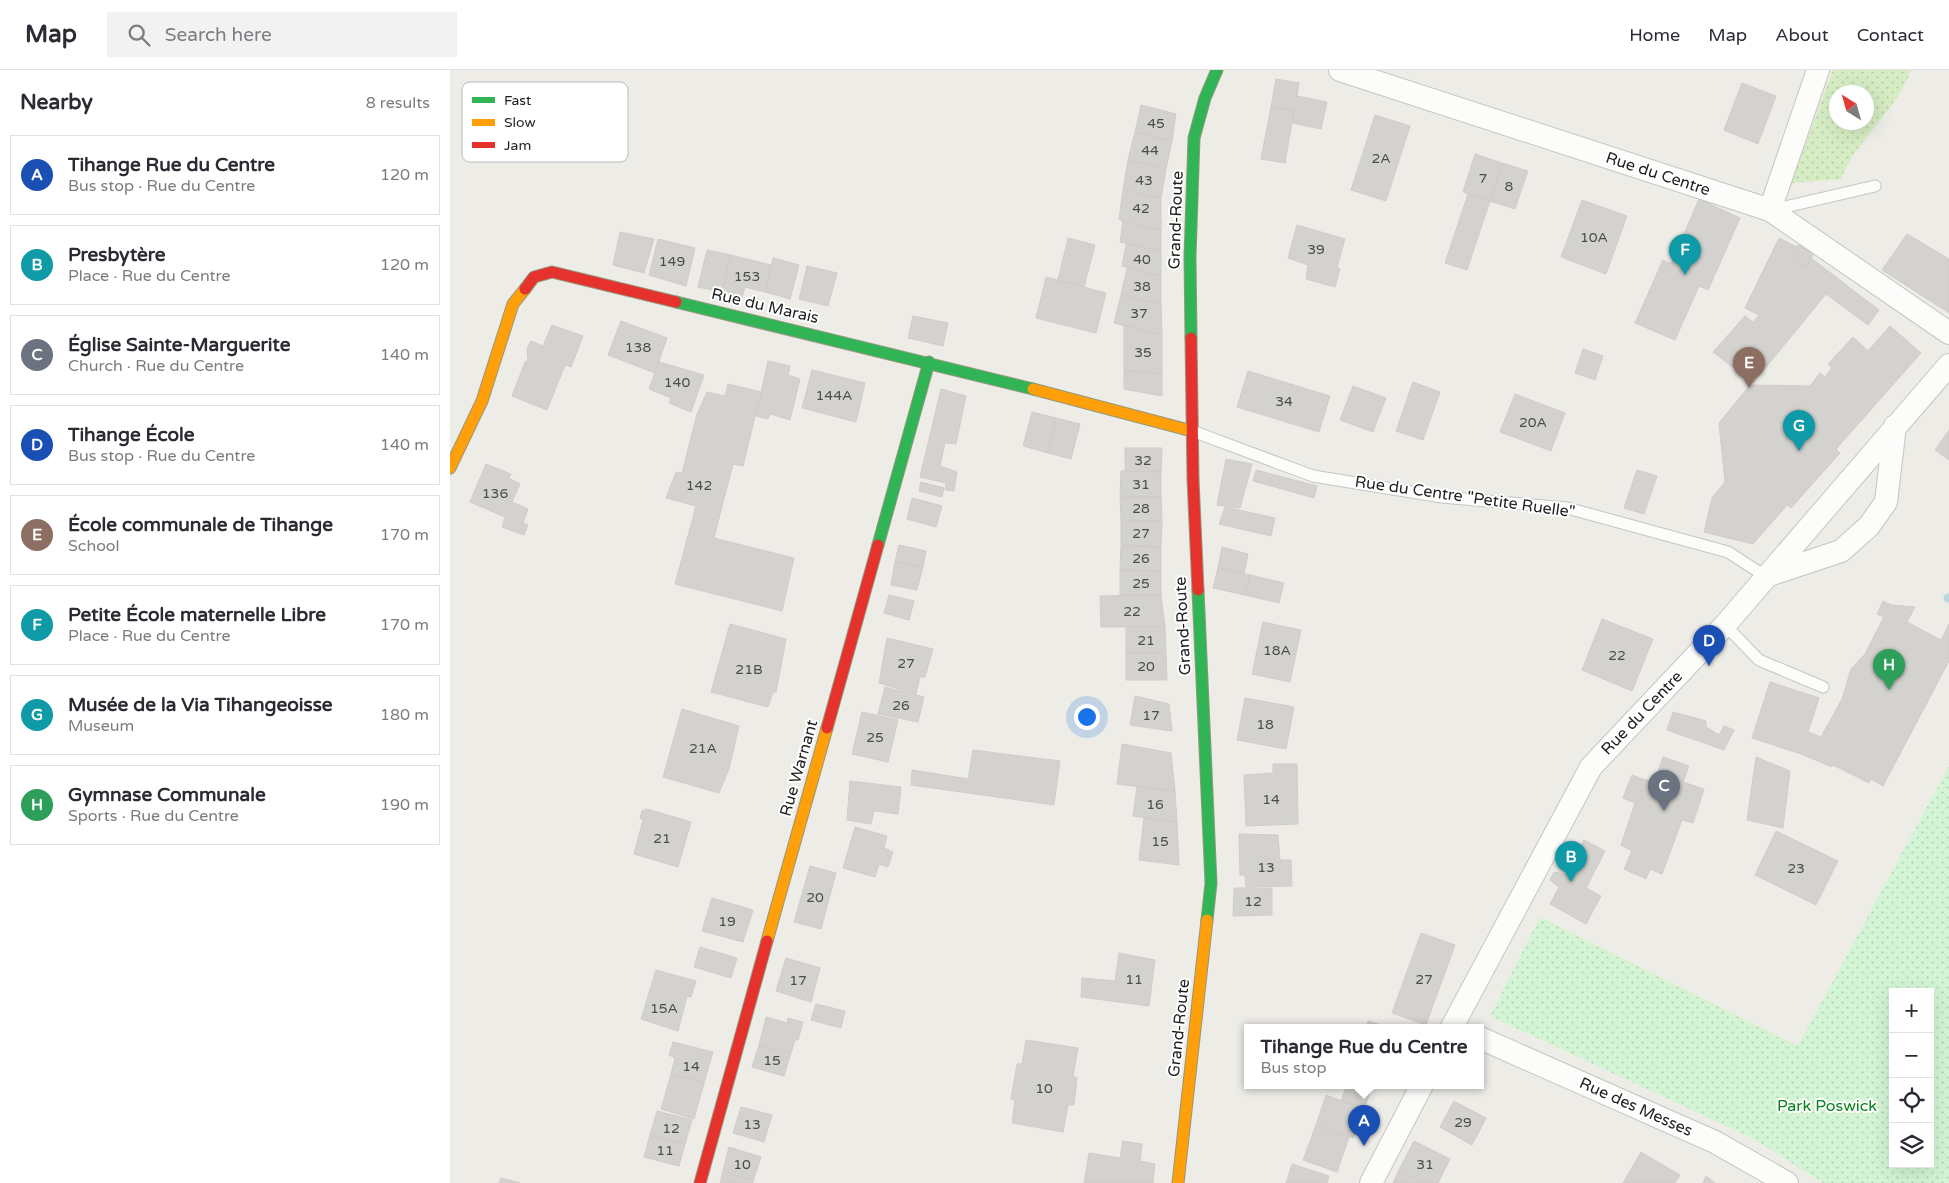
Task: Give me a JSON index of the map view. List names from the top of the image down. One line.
{"streets":{"street":["Rue du Centre","Grand-Route","Rue du Marais","Rue Warnant","Rue des Messes"],"lane":["Rue du Centre \"Petite Ruelle\""]},"crossings":[["Rue du Centre","Rue du Centre \"Petite Ruelle\""],["Grand-Route","Rue du Marais"],["Grand-Route","Rue du Centre \"Petite Ruelle\""],["Rue du Marais","Rue du Centre \"Petite Ruelle\""],["Rue du Marais","Rue Warnant"]],"parks":["Park Poswick"],"house_numbers":["45","44","2A","7","43","8","42","10A","39","40","149","153","38","37","138","35","140","144A","34","20A","32","31","142","136","28","27","26","25","22","21","18A","22","27","20","21B","26","17","18","25","21A","14","16","21","15","13","23","20","12","19","11","27","17","15A","15","14","10","29","13","12","11","10","31"],"legend":["Fast","Slow","Jam"],"north":"top left","page":{"header":"Map","search":"Search here","nav":["Home","Map","About","Contact"],"heading":["Nearby","8 results"],"list":[{"mark":"A","name":"Tihange Rue du Centre","note":"Bus stop · Rue du Centre","value":"120 m"},{"mark":"B","name":"Presbytère","note":"Place · Rue du Centre","value":"120 m"},{"mark":"C","name":"Église Sainte-Marguerite","note":"Church · Rue du Centre","value":"140 m"},{"mark":"D","name":"Tihange École","note":"Bus stop · Rue du Centre","value":"140 m"},{"mark":"E","name":"École communale de Tihange","note":"School","value":"170 m"},{"mark":"F","name":"Petite École maternelle Libre","note":"Place · Rue du Centre","value":"170 m"},{"mark":"G","name":"Musée de la Via Tihangeoisse","note":"Museum","value":"180 m"},{"mark":"H","name":"Gymnase Communale","note":"Sports · Rue du Centre","value":"190 m"}],"pins":["F","E","G","D","H","C","B","A"],"map_buttons":["+","−"],"popup":["Tihange Rue du Centre","Bus stop"]}}
